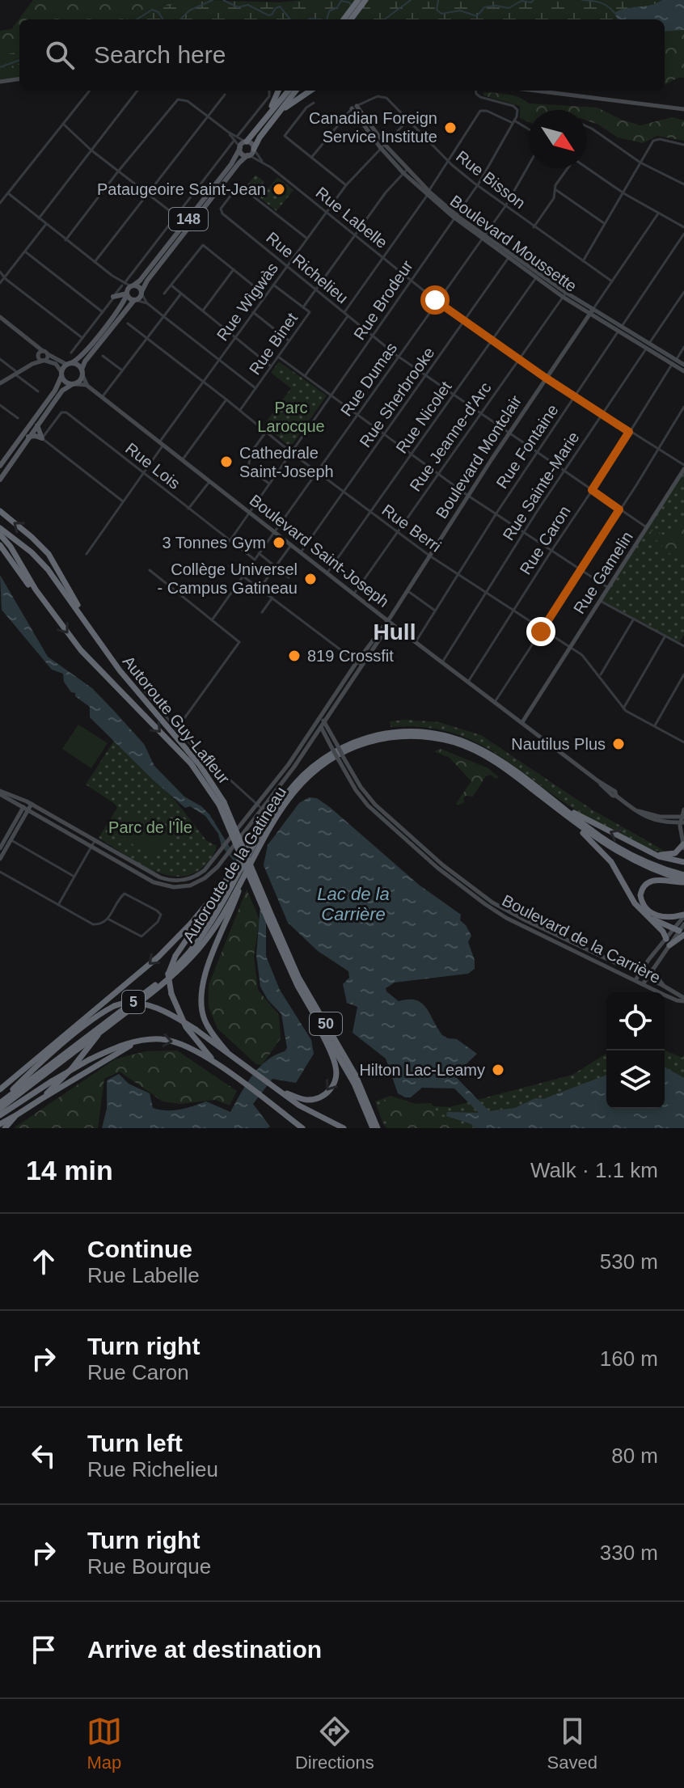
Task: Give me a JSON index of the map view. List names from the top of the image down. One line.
{"streets":{"highway":["Autoroute Guy-Lafleur","Autoroute de la Gatineau","5","50"],"main road":["148","Boulevard Moussette","Boulevard Montclair","Boulevard Saint-Joseph","Rue Gamelin","Boulevard de la Carrière"],"street":["Rue Bisson","Rue Labelle","Rue Richelieu","Rue Brodeur","Rue Wìgwàs","Rue Binet","Rue Dumas","Rue Sherbrooke","Rue Nicolet","Rue Jeanne-d'Arc","Rue Fontaine","Rue Lois","Rue Sainte-Marie","Rue Berri","Rue Caron"]},"crossings":[["Rue Bisson","Boulevard Moussette"],["Rue Bisson","Rue Brodeur"],["Rue Bisson","Rue Wìgwàs"],["Rue Bisson","Rue Dumas"],["Rue Bisson","Boulevard Montclair"],["Rue Labelle","148"],["Rue Labelle","Rue Brodeur"],["Rue Labelle","Rue Wìgwàs"],["Rue Labelle","Rue Binet"],["Rue Labelle","Rue Dumas"],["Rue Labelle","Rue Sherbrooke"],["Rue Labelle","Rue Nicolet"],["Rue Labelle","Rue Jeanne-d'Arc"],["Rue Labelle","Rue Fontaine"],["Rue Labelle","Boulevard Montclair"],["Rue Labelle","Rue Sainte-Marie"],["Rue Labelle","Rue Caron"],["Rue Labelle","Rue Gamelin"],["Boulevard Moussette","Rue Brodeur"],["Boulevard Moussette","Rue Wìgwàs"],["Boulevard Moussette","Rue Binet"],["Boulevard Moussette","Rue Dumas"],["Boulevard Moussette","Rue Sherbrooke"],["Boulevard Moussette","Rue Nicolet"],["Boulevard Moussette","Rue Jeanne-d'Arc"],["Boulevard Moussette","Rue Fontaine"],["Boulevard Moussette","Boulevard Montclair"],["Boulevard Moussette","Rue Sainte-Marie"],["Boulevard Moussette","Rue Caron"],["Rue Richelieu","Rue Brodeur"],["Rue Richelieu","Rue Wìgwàs"],["Rue Richelieu","Rue Binet"],["Rue Richelieu","Rue Dumas"],["Rue Richelieu","Rue Sherbrooke"],["Rue Richelieu","Rue Nicolet"],["Rue Richelieu","Rue Jeanne-d'Arc"],["Rue Richelieu","Rue Fontaine"],["Rue Richelieu","Boulevard Montclair"],["Rue Richelieu","Rue Sainte-Marie"],["Rue Richelieu","Rue Caron"],["Rue Richelieu","Rue Gamelin"],["Rue Brodeur","Rue Lois"],["Rue Brodeur","Rue Berri"],["Rue Brodeur","Boulevard Saint-Joseph"],["Rue Wìgwàs","Rue Lois"],["Rue Wìgwàs","Rue Berri"],["Rue Wìgwàs","Boulevard Saint-Joseph"],["Rue Binet","Rue Berri"],["Rue Dumas","Rue Lois"],["Rue Dumas","Rue Berri"],["Rue Dumas","Boulevard Saint-Joseph"],["Rue Sherbrooke","Rue Berri"],["Rue Sherbrooke","Boulevard Saint-Joseph"],["Rue Nicolet","Rue Berri"],["Rue Nicolet","Boulevard Saint-Joseph"],["Rue Jeanne-d'Arc","Rue Berri"],["Rue Jeanne-d'Arc","Boulevard Saint-Joseph"],["Rue Fontaine","Rue Berri"],["Rue Fontaine","Boulevard Saint-Joseph"],["Boulevard Montclair","Rue Berri"],["Boulevard Montclair","Boulevard Saint-Joseph"],["Boulevard Montclair","Boulevard de la Carrière"],["Rue Sainte-Marie","Rue Berri"],["Rue Sainte-Marie","Boulevard Saint-Joseph"],["Rue Berri","Rue Caron"],["Rue Berri","Rue Gamelin"],["Rue Caron","Boulevard Saint-Joseph"],["Boulevard Saint-Joseph","Rue Gamelin"]],"districts":["Hull"],"water":["Lac de la Carrière"],"parks":["Parc Larocque","Parc de l'Île"],"places":["Canadian Foreign Service Institute","Pataugeoire Saint-Jean","Cathedrale Saint-Joseph","3 Tonnes Gym","Collège Universel - Campus Gatineau","819 Crossfit","Nautilus Plus","Hilton Lac-Leamy"],"north":"bottom right","page":{"search":"Search here","heading":["14 min","Walk · 1.1 km"],"list":[["Continue","Rue Labelle","530 m"],["Turn right","Rue Caron","160 m"],["Turn left","Rue Richelieu","80 m"],["Turn right","Rue Bourque","330 m"],"Arrive at destination"],"nav":["Map","Directions","Saved"]}}
